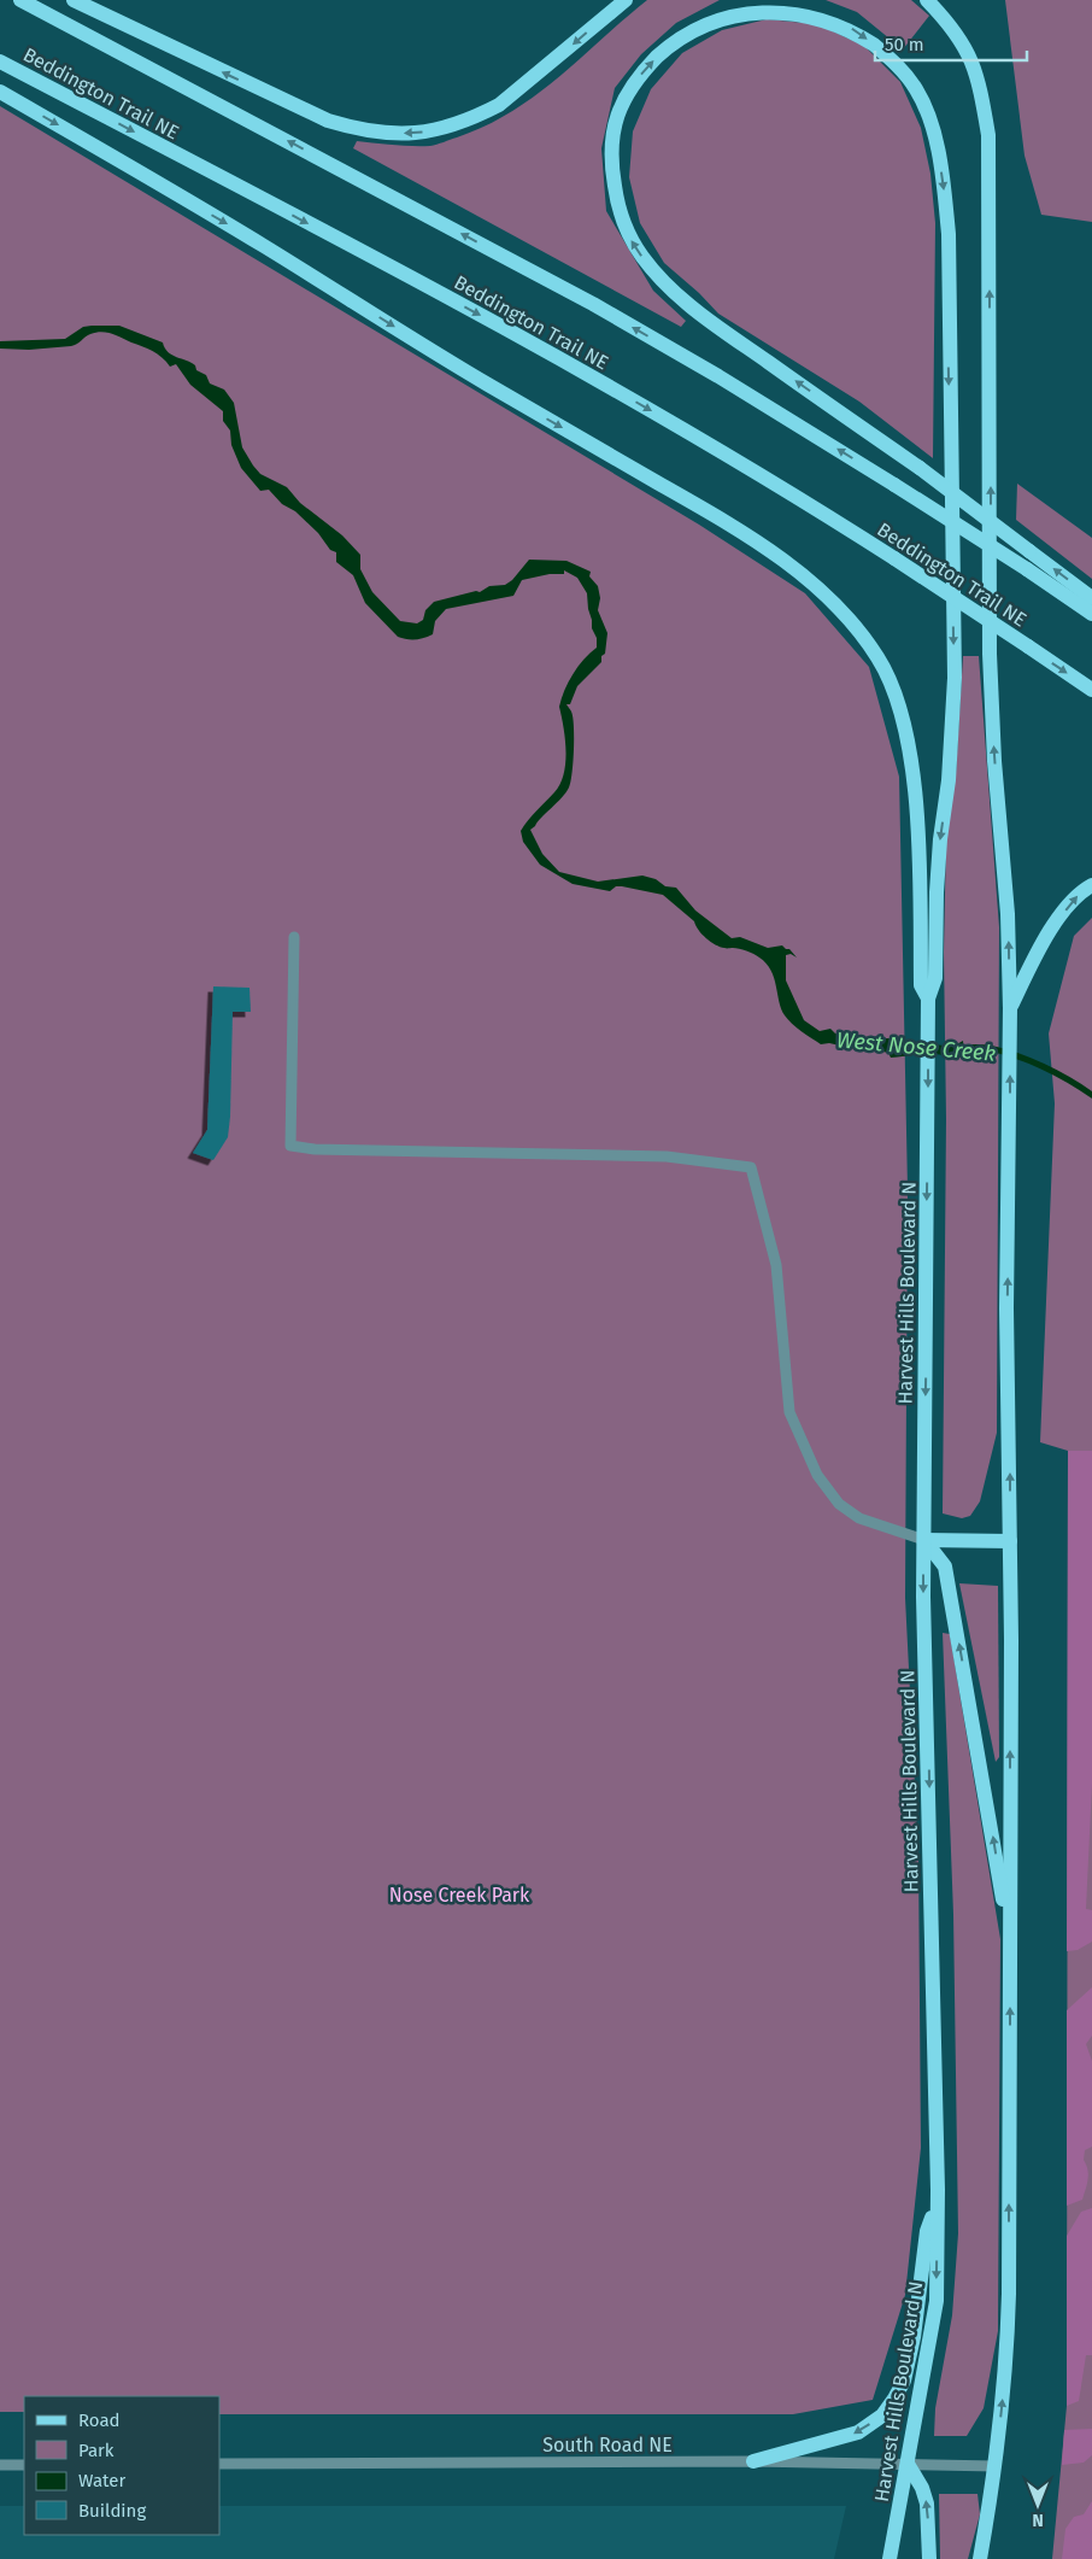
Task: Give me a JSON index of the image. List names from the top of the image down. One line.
{"streets":{"main road":["Beddington Trail NE","Harvest Hills Boulevard N"],"street":["South Road NE"]},"crossings":[["Harvest Hills Boulevard N","South Road NE"]],"water":["West Nose Creek"],"parks":["Nose Creek Park"],"legend":["Road","Park","Water","Building"],"scale_bar":"50 m","north":"bottom"}
